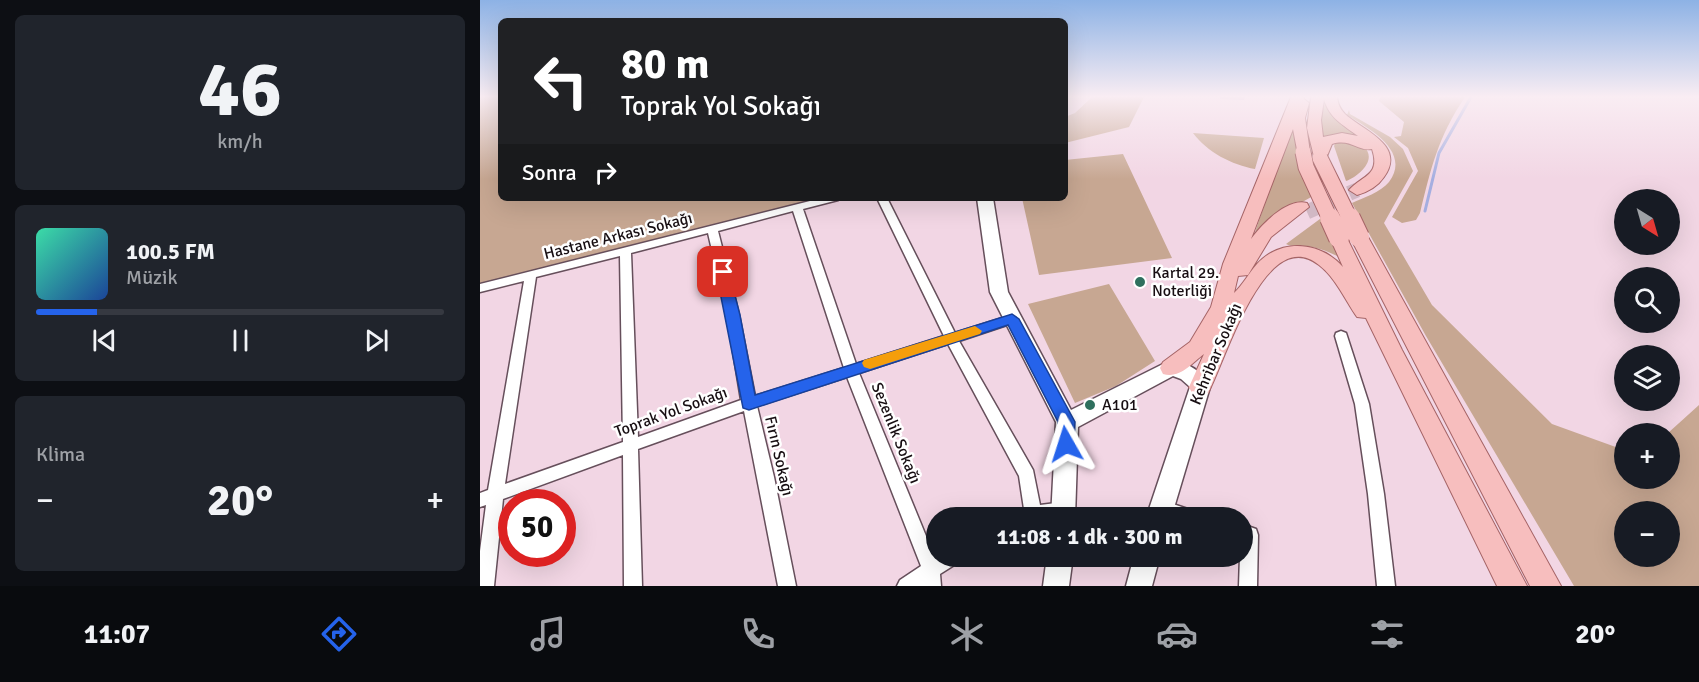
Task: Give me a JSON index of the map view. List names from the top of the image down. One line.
{"streets":{"main road":["Kehribar Sokağı"],"street":["Hastane Arkası Sokağı","Toprak Yol Sokağı","Sezenlik Sokağı","Fırın Sokağı"]},"crossings":[["Hastane Arkası Sokağı","Sezenlik Sokağı"],["Hastane Arkası Sokağı","Fırın Sokağı"],["Toprak Yol Sokağı","Sezenlik Sokağı"],["Toprak Yol Sokağı","Fırın Sokağı"]],"places":["Kartal 29. Noterliği","A101"],"north":"bottom right","page":{"tile":[["46","km/h"],"Klima"],"turn":["80 m","Toprak Yol Sokağı"],"then":"Sonra","map_buttons":["+","−"],"song":["100.5 FM","Müzik"],"heat":["−","20°","+"],"limit":"50","trip":"11:08 · 1 dk · 300 m","tabs":["11:07","20°"]}}
